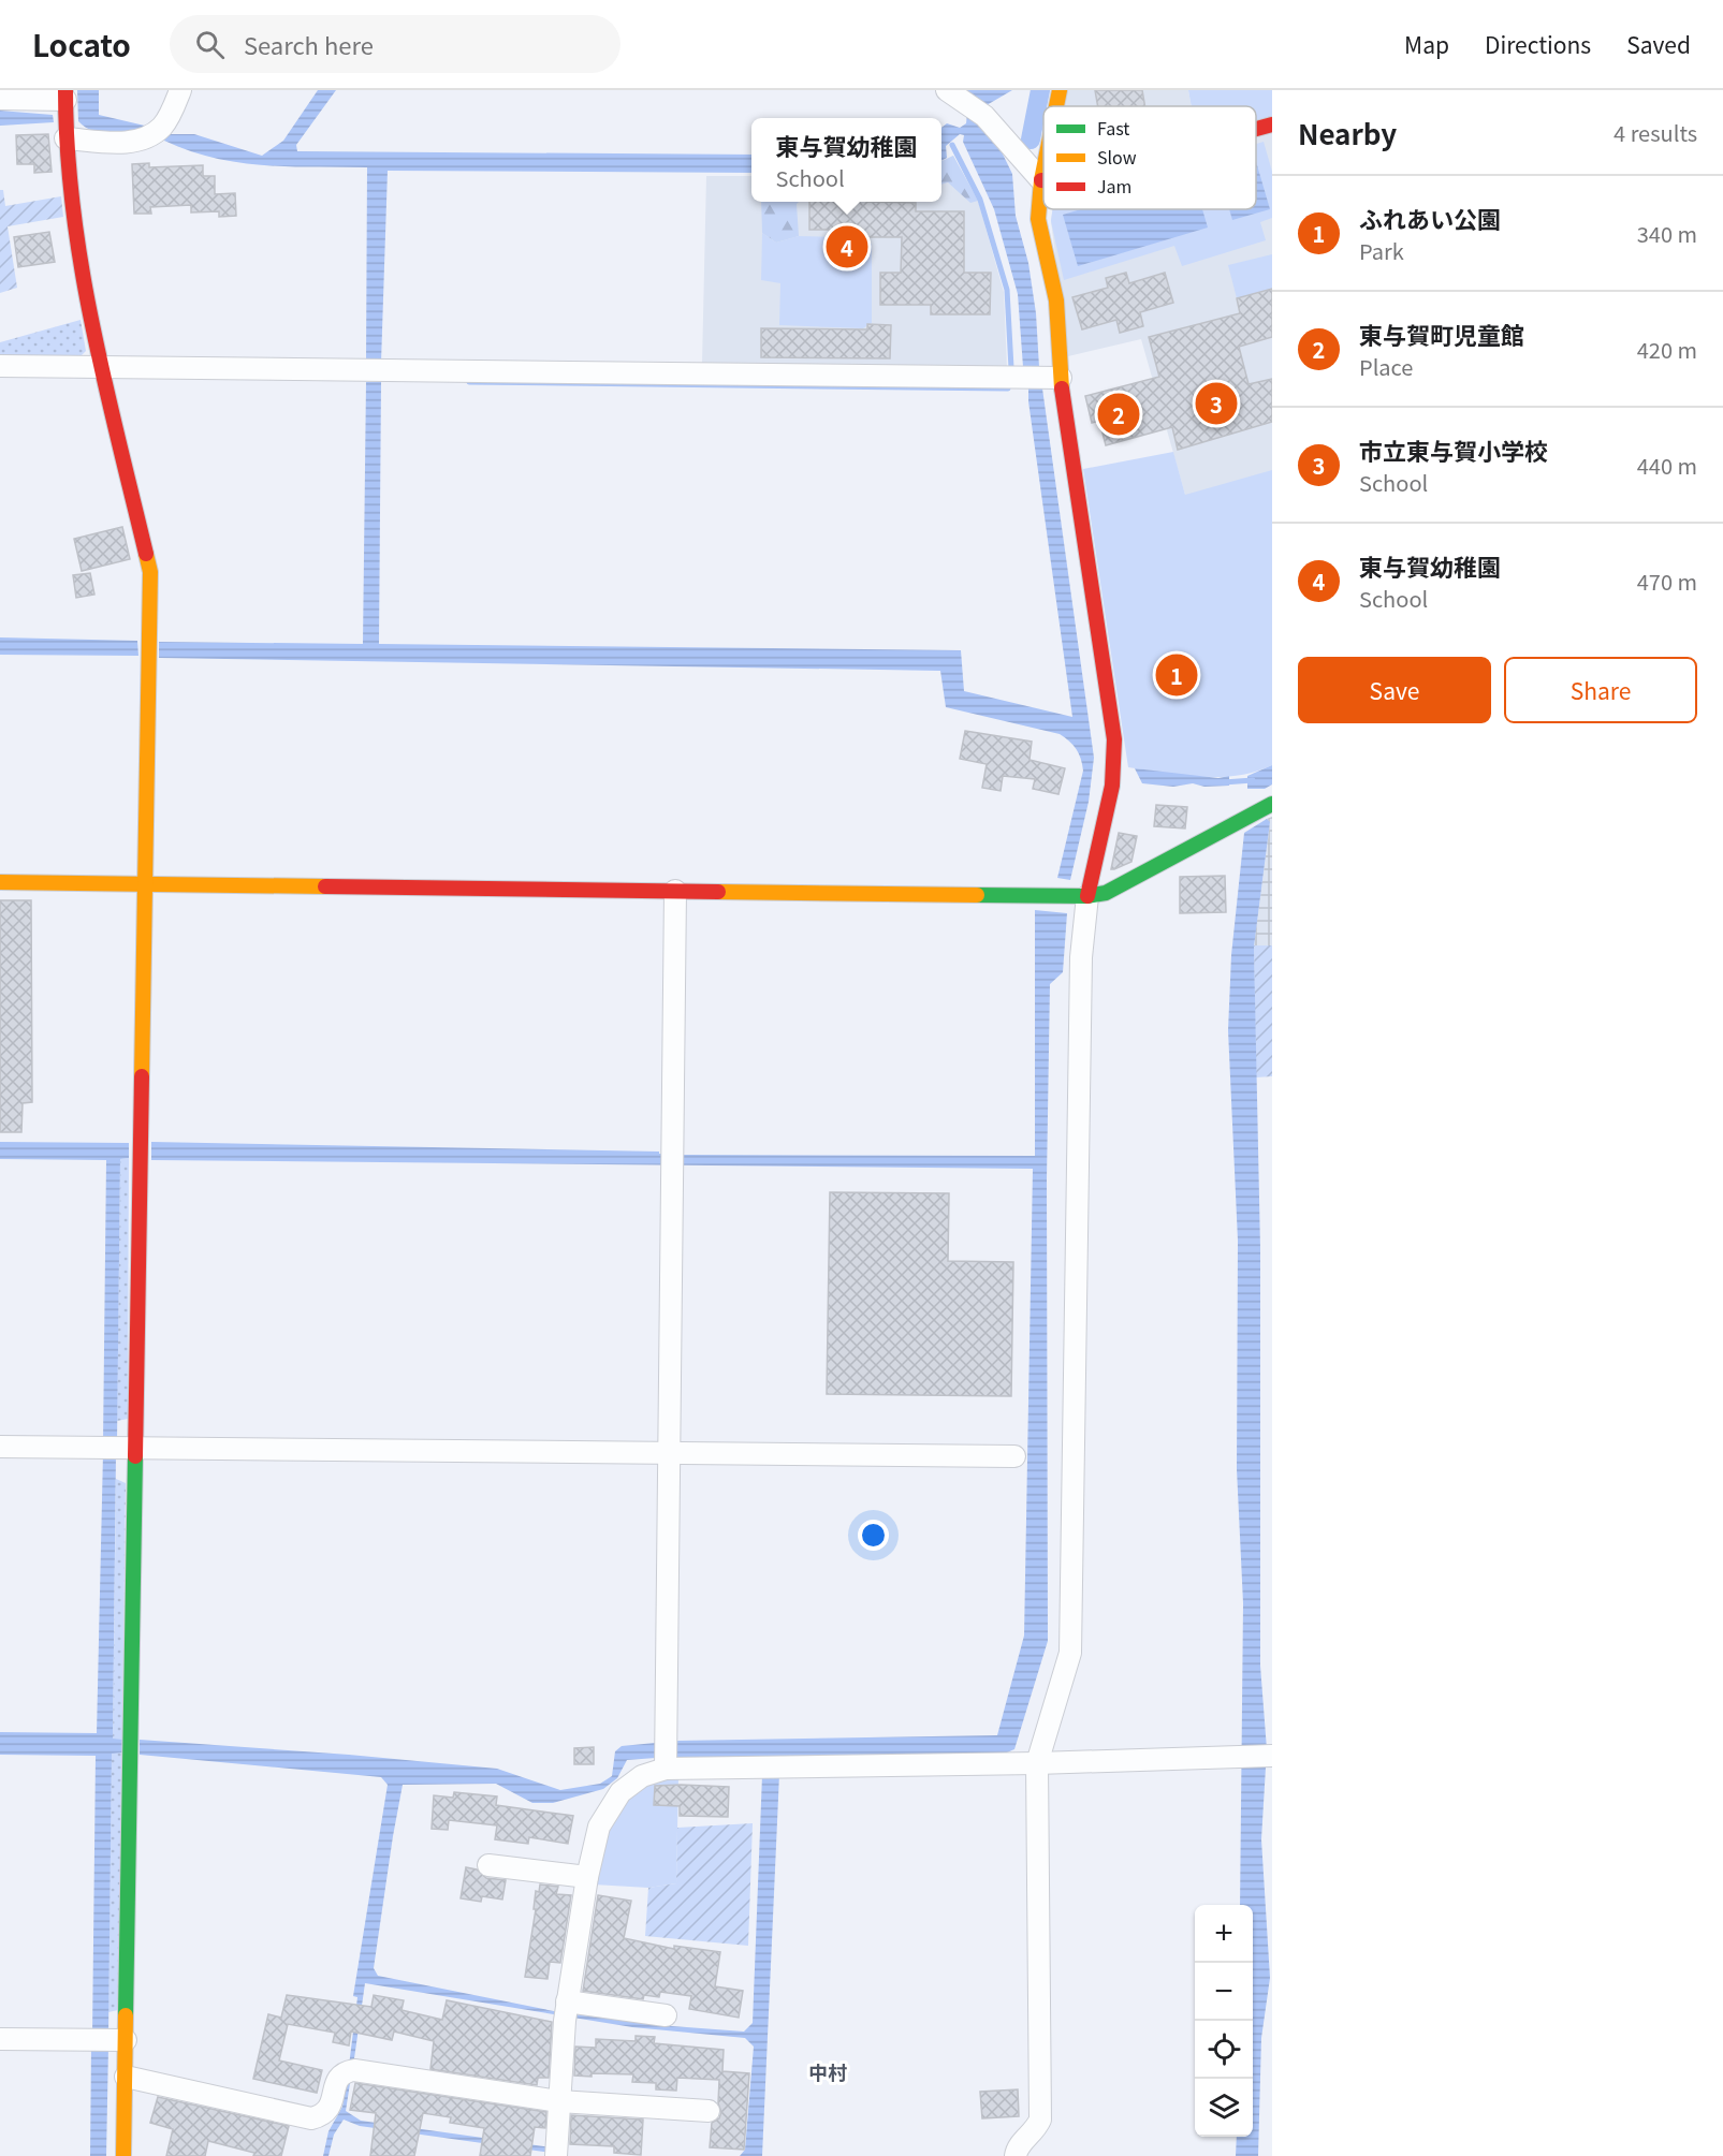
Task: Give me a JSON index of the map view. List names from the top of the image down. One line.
{"districts":["中村"],"legend":["Fast","Slow","Jam"],"page":{"header":"Locato","search":"Search here","nav":["Map","Directions","Saved"],"heading":["Nearby","4 results"],"popup":["東与賀幼稚園","School"],"list":[{"mark":"1","name":"ふれあい公園","note":"Park","value":"340 m"},{"mark":"2","name":"東与賀町児童館","note":"Place","value":"420 m"},{"mark":"3","name":"市立東与賀小学校","note":"School","value":"440 m"},{"mark":"4","name":"東与賀幼稚園","note":"School","value":"470 m"}],"pins":["4","3","2","1"],"buttons":["Save","Share"],"map_buttons":["+","−"]}}
